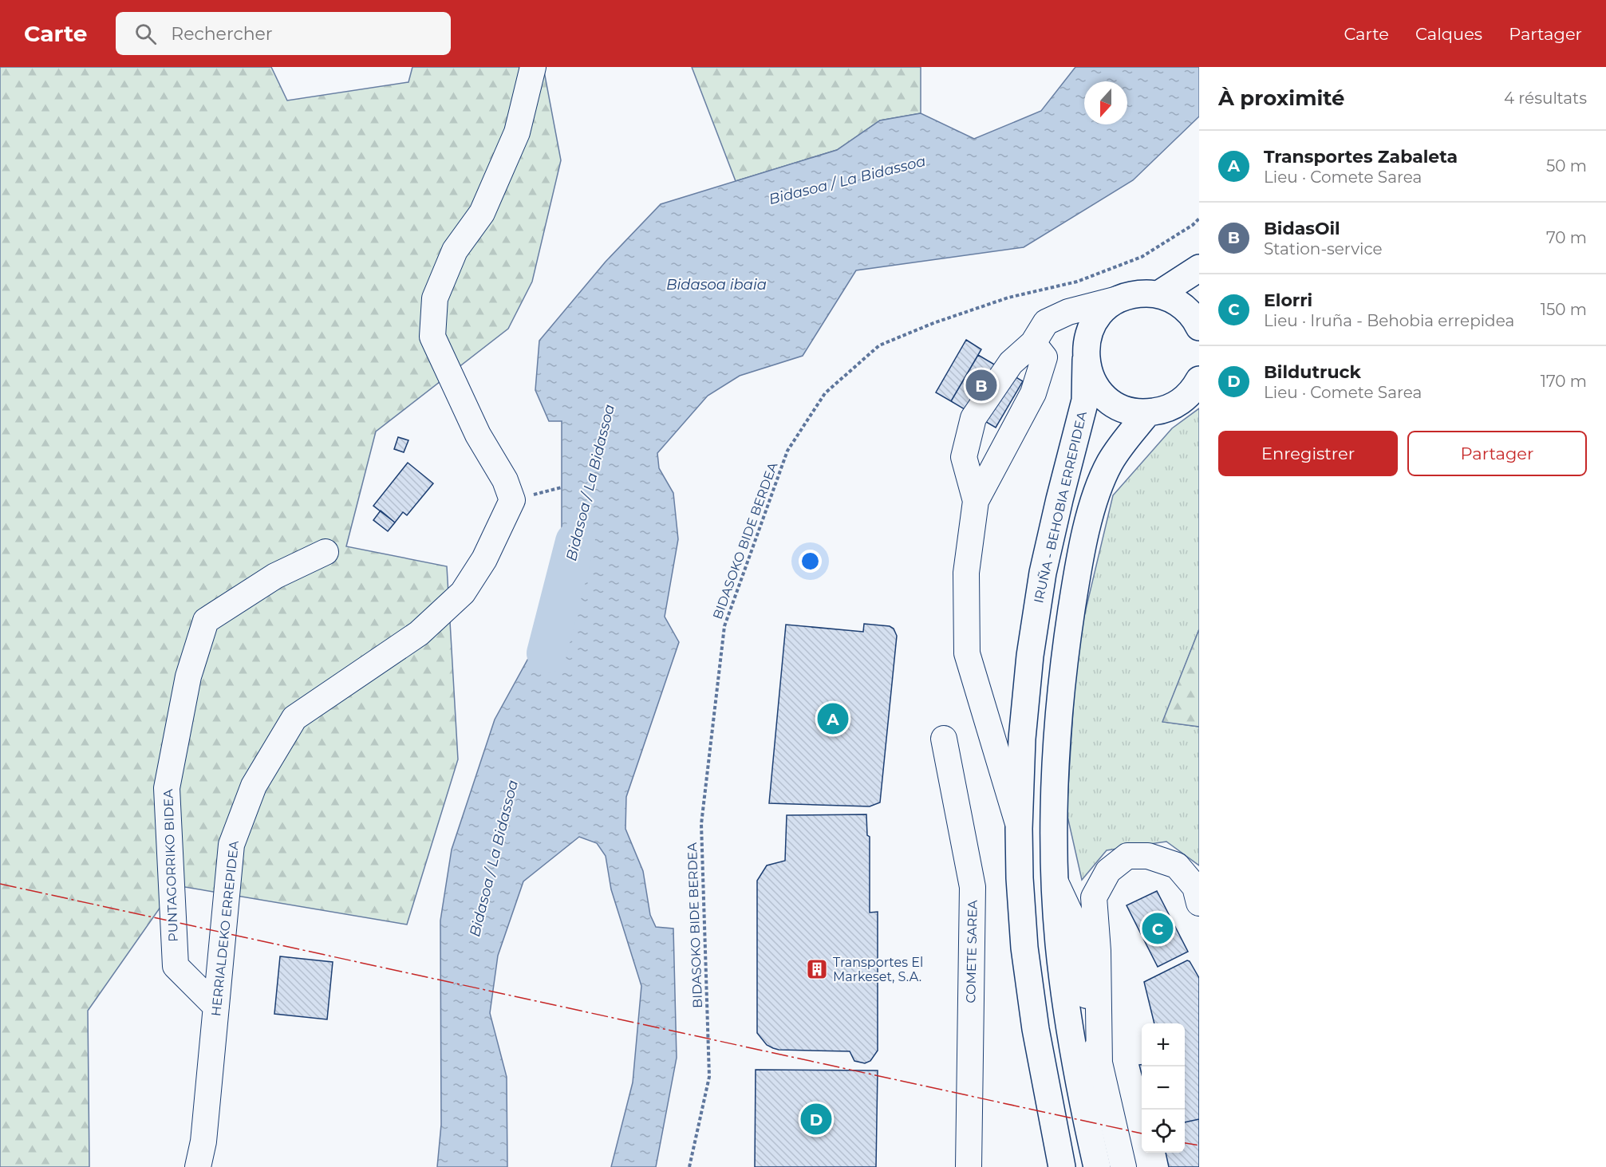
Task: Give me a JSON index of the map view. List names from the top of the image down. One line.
{"streets":{"highway":["IRUÑA - BEHOBIA ERREPIDEA"],"street":["PUNTAGORRIKO BIDEA","HERRIALDEKO ERREPIDEA","COMETE SAREA"],"path":["BIDASOKO BIDE BERDEA"]},"crossings":[["PUNTAGORRIKO BIDEA","HERRIALDEKO ERREPIDEA"]],"water":["Bidasoa / La Bidassoa","Bidasoa ibaia"],"places":{"building":["Transportes El Markeset, S.A."]},"north":"bottom","page":{"header":"Carte","search":"Rechercher","nav":["Carte","Calques","Partager"],"heading":["À proximité","4 résultats"],"list":[{"mark":"A","name":"Transportes Zabaleta","note":"Lieu · Comete Sarea","value":"50 m"},{"mark":"B","name":"BidasOil","note":"Station-service","value":"70 m"},{"mark":"C","name":"Elorri","note":"Lieu · Iruña - Behobia errepidea","value":"150 m"},{"mark":"D","name":"Bildutruck","note":"Lieu · Comete Sarea","value":"170 m"}],"pins":["B","A","C","D"],"buttons":["Enregistrer","Partager"],"map_buttons":["+","−"]}}
